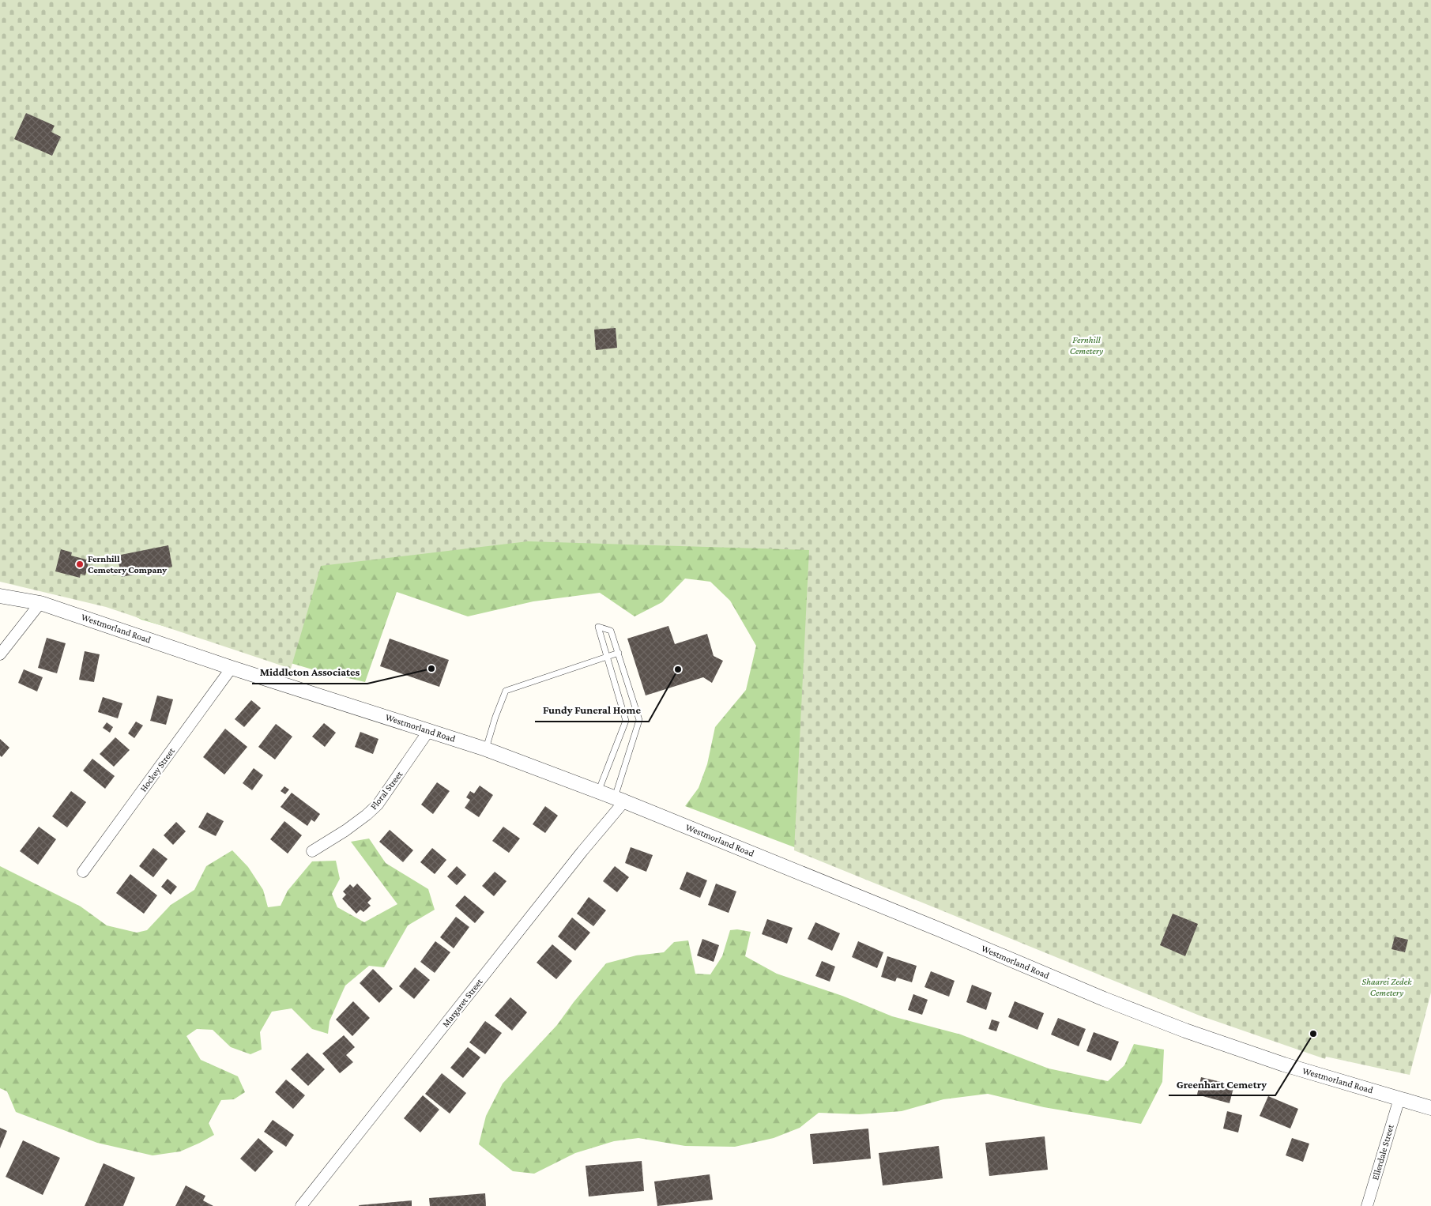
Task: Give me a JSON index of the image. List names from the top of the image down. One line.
{"streets":{"street":["Westmorland Road","Hockey Street","Floral Street","Margaret Street","Ellerdale Street"]},"crossings":[["Westmorland Road","Hockey Street"],["Westmorland Road","Floral Street"],["Westmorland Road","Margaret Street"],["Westmorland Road","Ellerdale Street"]],"parks":["Fernhill Cemetery","Shaarei Zedek Cemetery"],"places":["Fernhill Cemetery Company","Middleton Associates","Fundy Funeral Home","Greenhart Cemetry"]}
